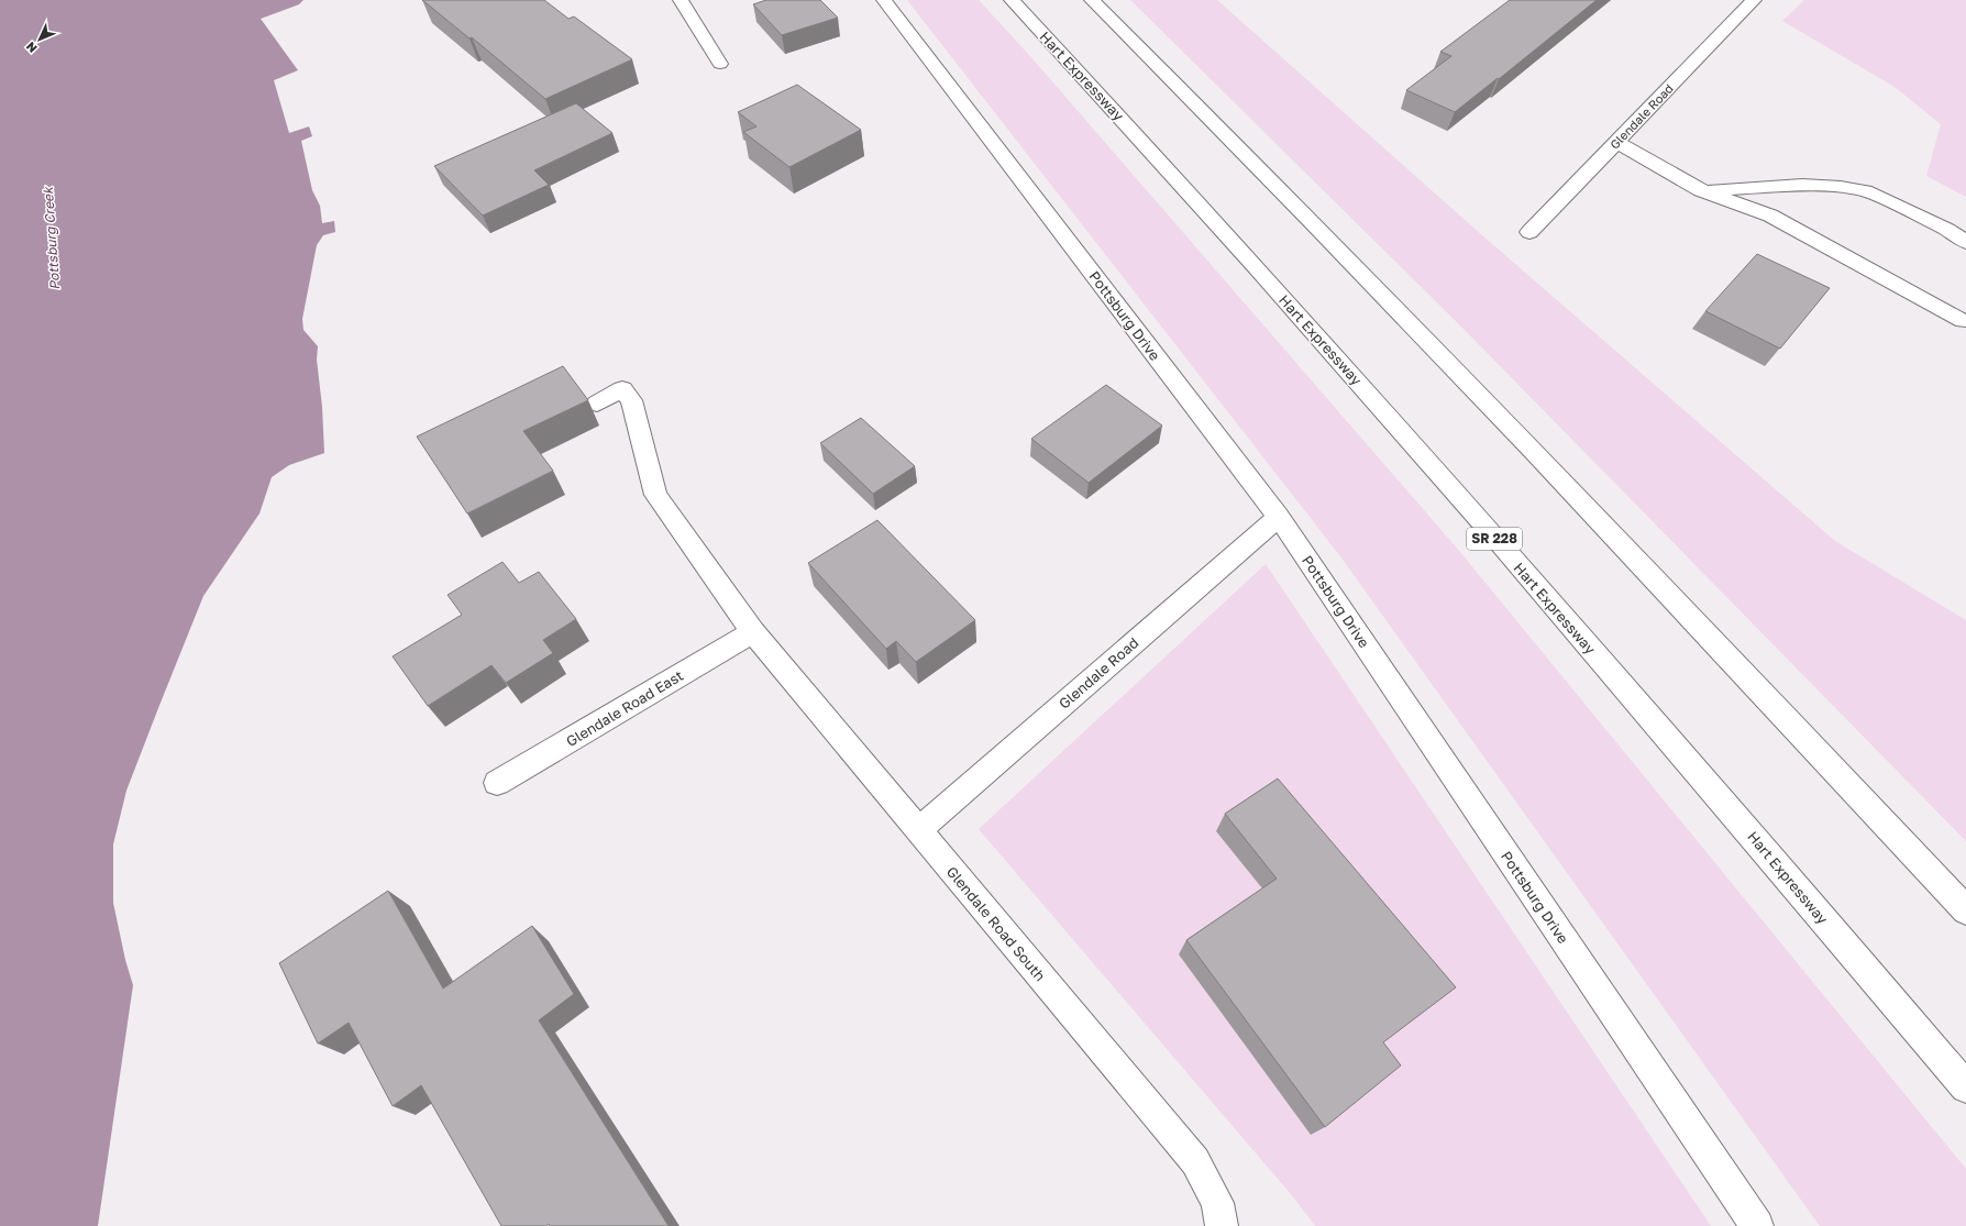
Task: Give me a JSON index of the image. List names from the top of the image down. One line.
{"streets":{"main road":["Hart Expressway","Glendale Road","Pottsburg Drive","SR 228","Glendale Road East","Glendale Road South"]},"crossings":[["Glendale Road","Pottsburg Drive"],["Glendale Road","Glendale Road South"],["Glendale Road East","Glendale Road South"]],"water":["Pottsburg Creek"],"north":"bottom left"}
